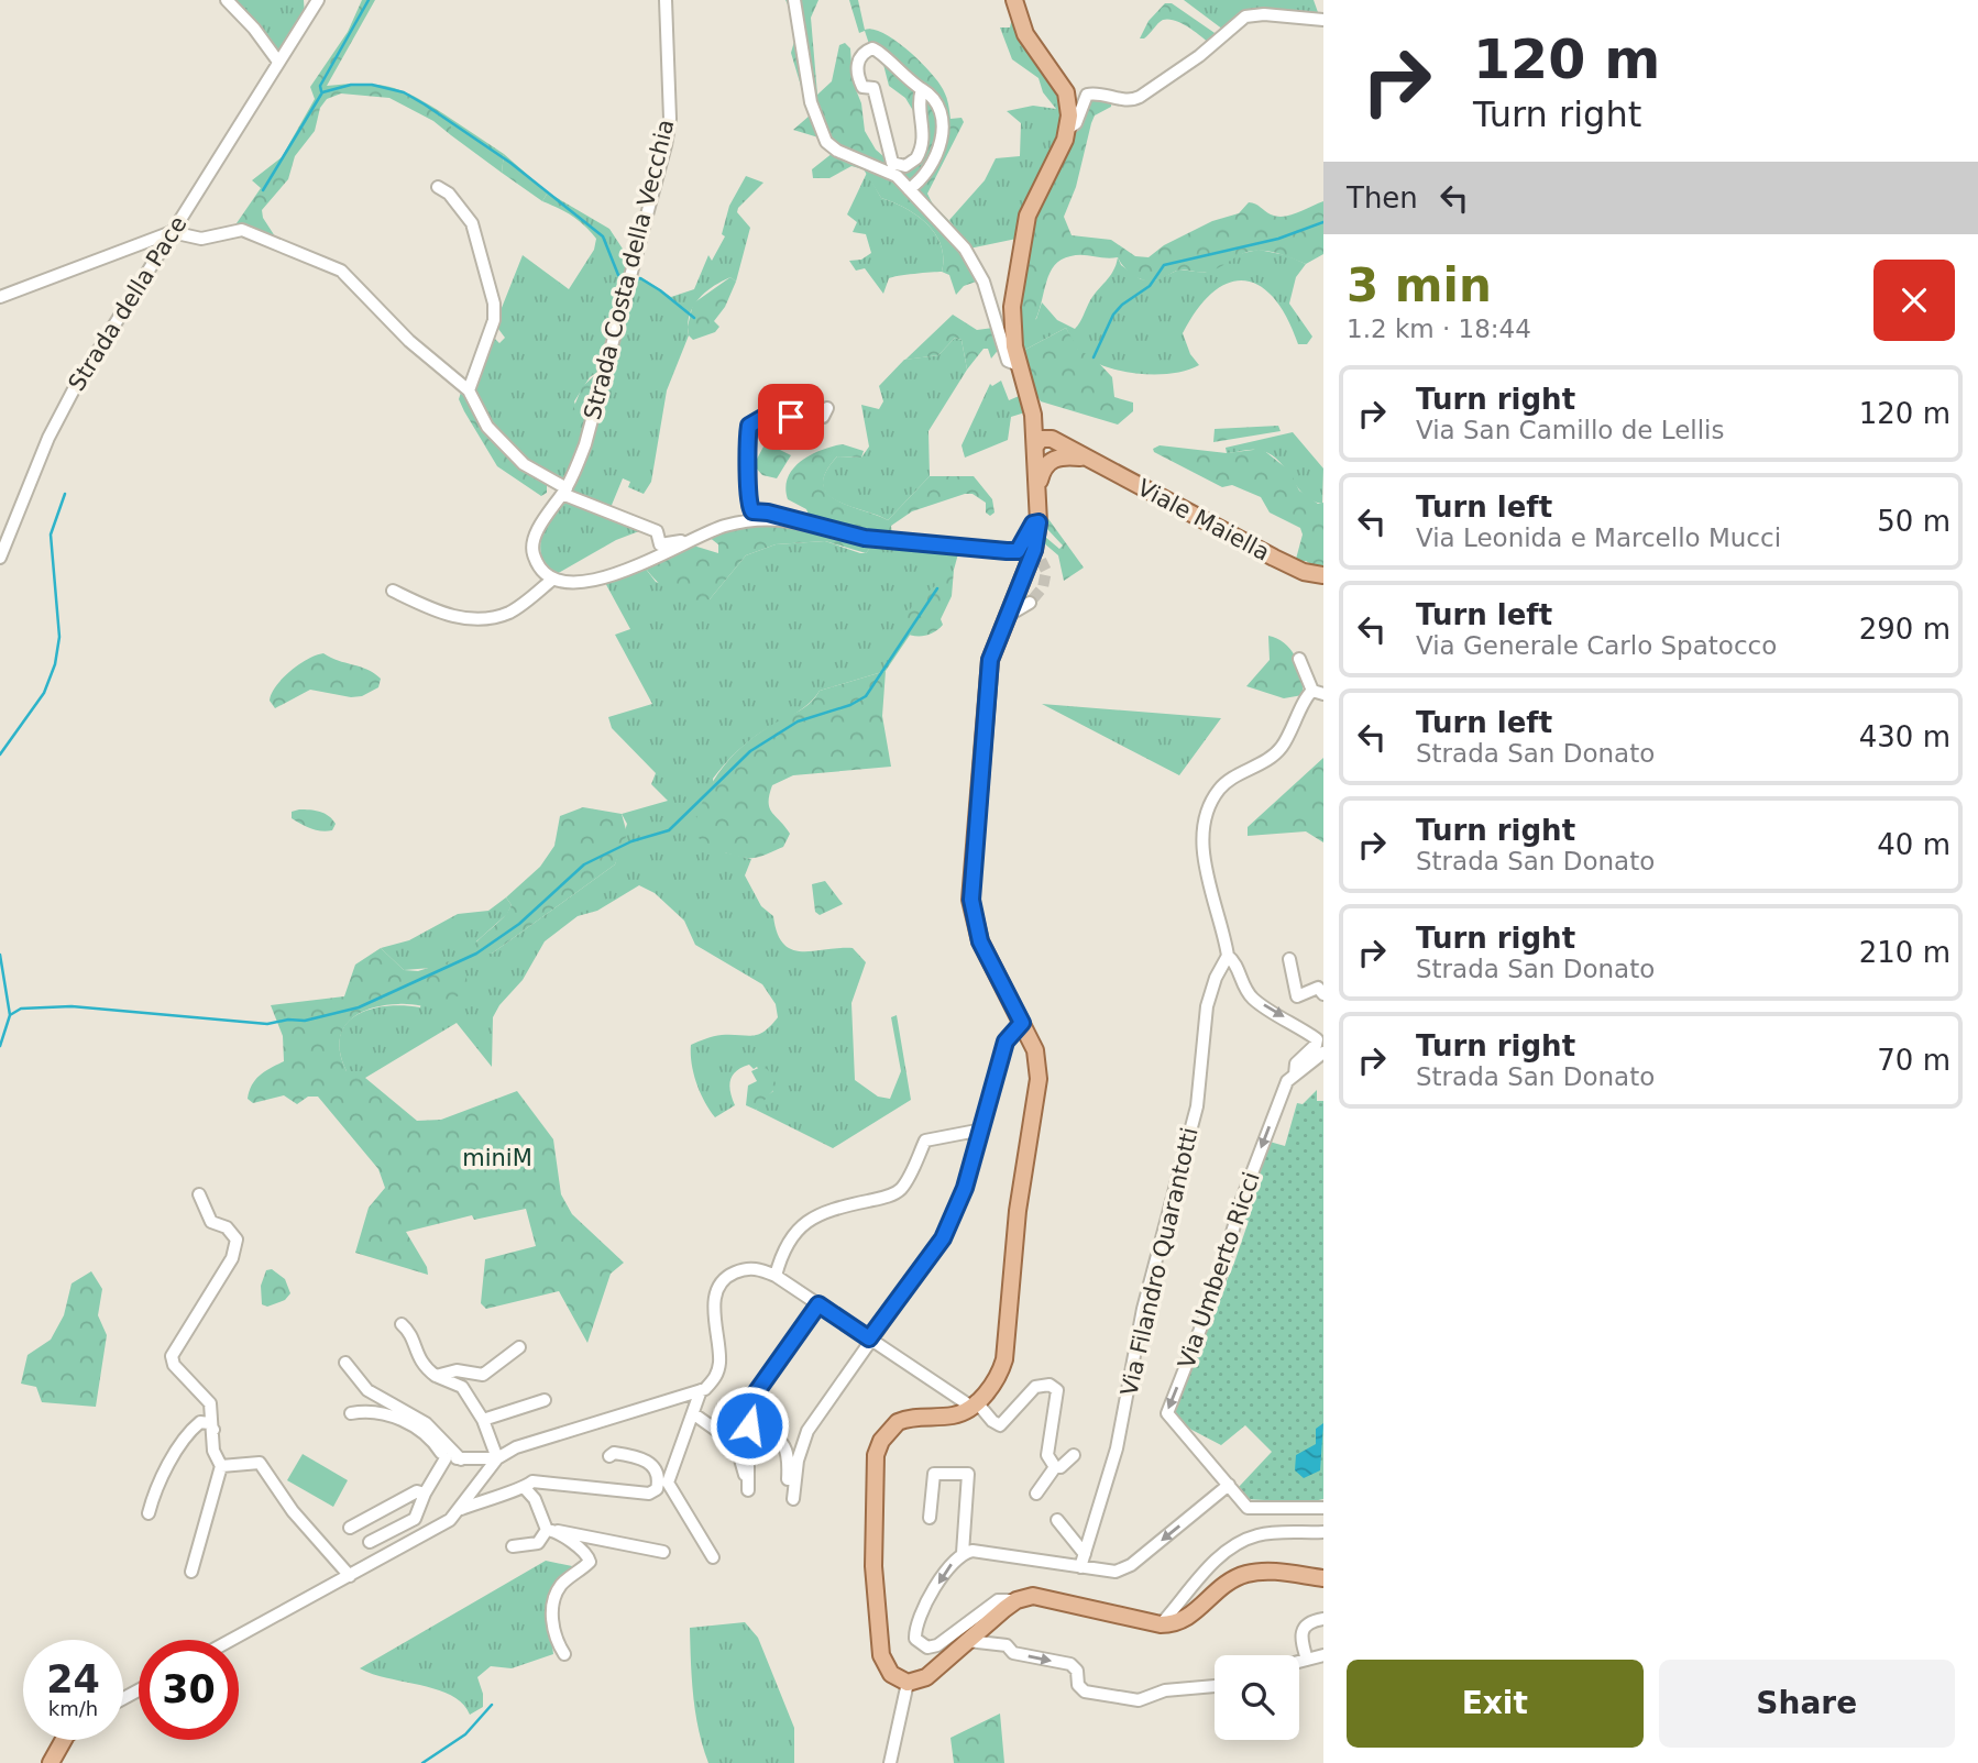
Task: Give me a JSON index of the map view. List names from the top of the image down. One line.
{"streets":{"main road":["Viale Maiella"],"street":["Strada Costa della Vecchia","Strada della Pace","Via Filandro Quarantotti","Via Umberto Ricci"]},"one_way":["Via Umberto Ricci"],"parks":["miniM"],"page":{"turn":["120 m","Turn right"],"then":"Then","heading":["3 min","1.2 km · 18:44"],"list":[{"name":"Turn right","note":"Via San Camillo de Lellis","value":"120 m"},{"name":"Turn left","note":"Via Leonida e Marcello Mucci","value":"50 m"},{"name":"Turn left","note":"Via Generale Carlo Spatocco","value":"290 m"},{"name":"Turn left","note":"Strada San Donato","value":"430 m"},{"name":"Turn right","note":"Strada San Donato","value":"40 m"},{"name":"Turn right","note":"Strada San Donato","value":"210 m"},{"name":"Turn right","note":"Strada San Donato","value":"70 m"}],"speed":"24 km/h","limit":"30","buttons":["Exit","Share"]}}
